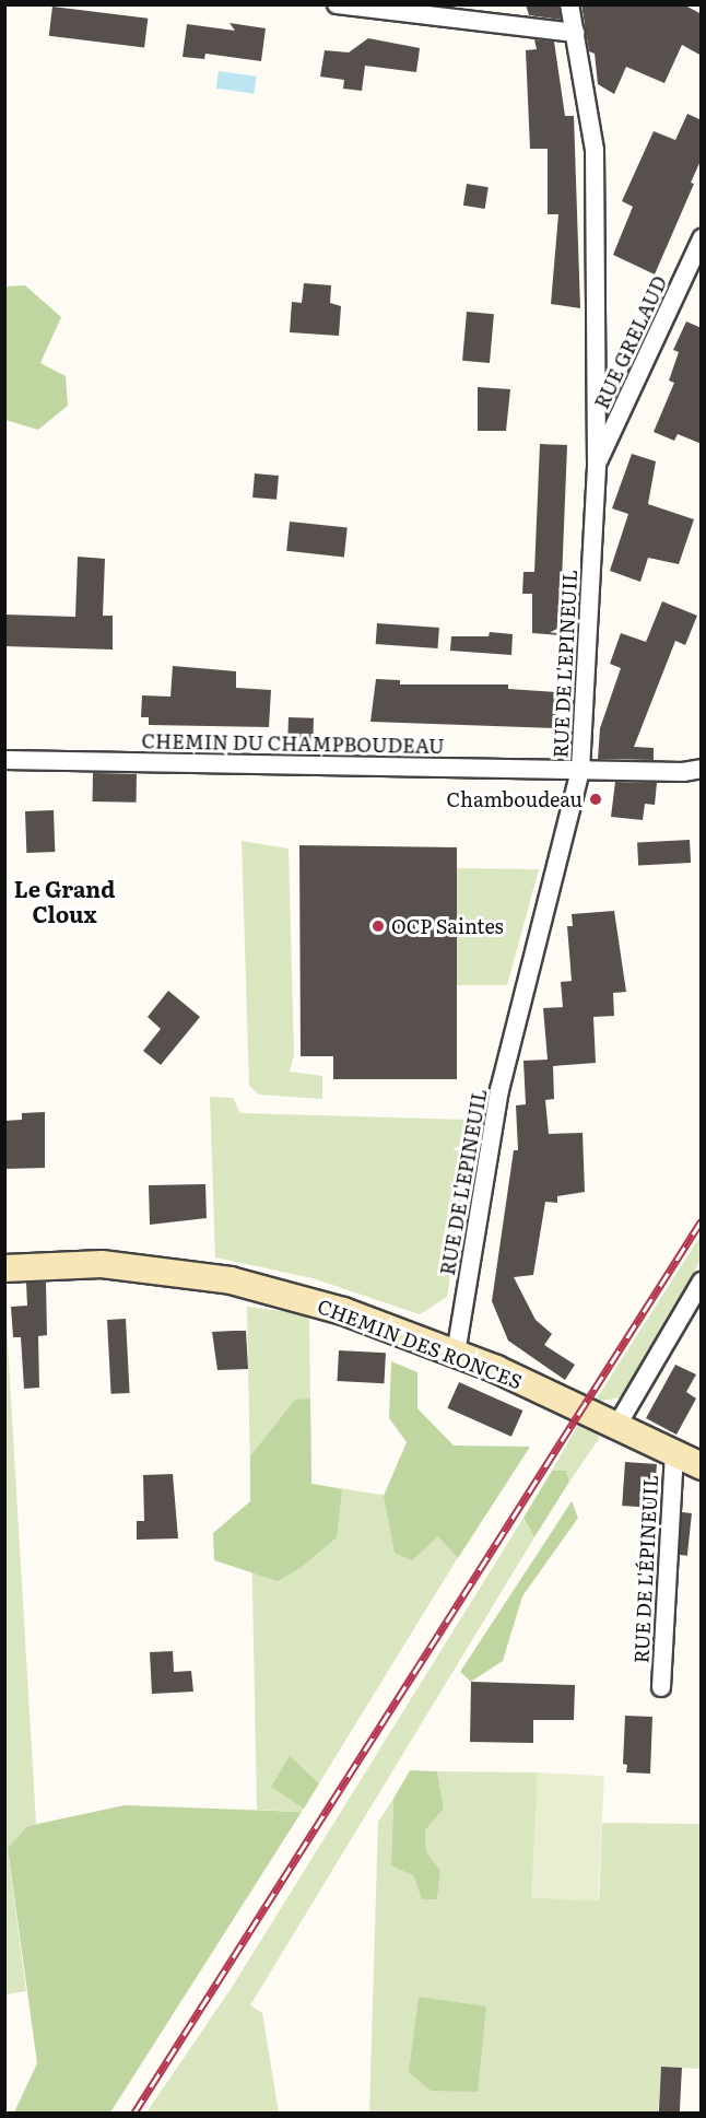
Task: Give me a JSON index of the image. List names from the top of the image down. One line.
{"streets":{"street":["RUE GRELAUD","RUE DE L'EPINEUIL","CHEMIN DU CHAMPBOUDEAU","CHEMIN DES RONCES","RUE DE L'ÉPINEUIL"]},"crossings":[["RUE GRELAUD","RUE DE L'EPINEUIL"],["RUE DE L'EPINEUIL","CHEMIN DU CHAMPBOUDEAU"],["RUE DE L'EPINEUIL","CHEMIN DES RONCES"],["CHEMIN DES RONCES","RUE DE L'ÉPINEUIL"]],"districts":["Le Grand Cloux"],"places":["Chamboudeau","OCP Saintes"]}
